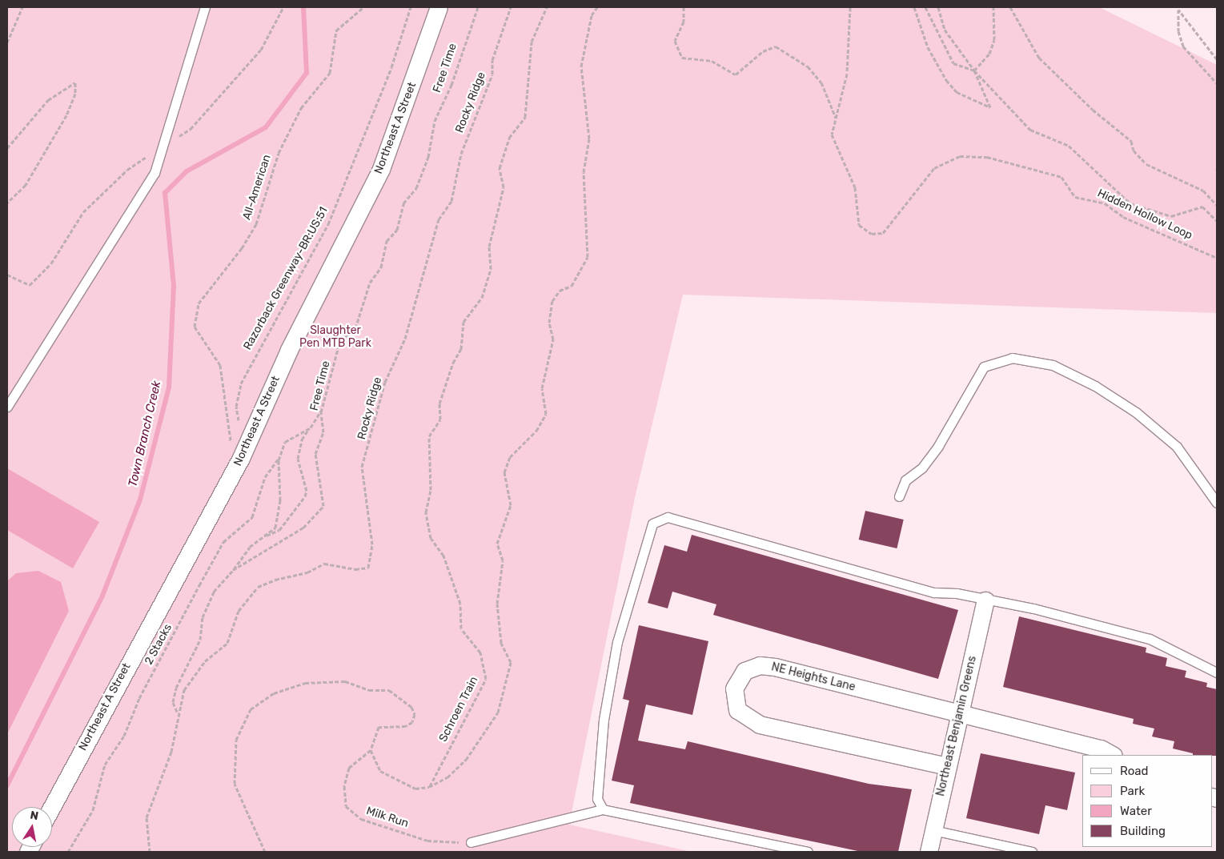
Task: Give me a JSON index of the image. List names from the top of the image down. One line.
{"streets":{"street":["Northeast A Street","NE Heights Lane","Northeast Benjamin Greens"],"path":["Free Time","Rocky Ridge","All-American","Hidden Hollow Loop","Razorback Greenway-BR:US:51","2 Stacks","Schroen Train","Milk Run"]},"crossings":[["Free Time","Rocky Ridge"],["NE Heights Lane","Northeast Benjamin Greens"]],"water":["Town Branch Creek"],"parks":["Slaughter Pen MTB Park"],"legend":["Road","Park","Water","Building"],"north":"top"}
